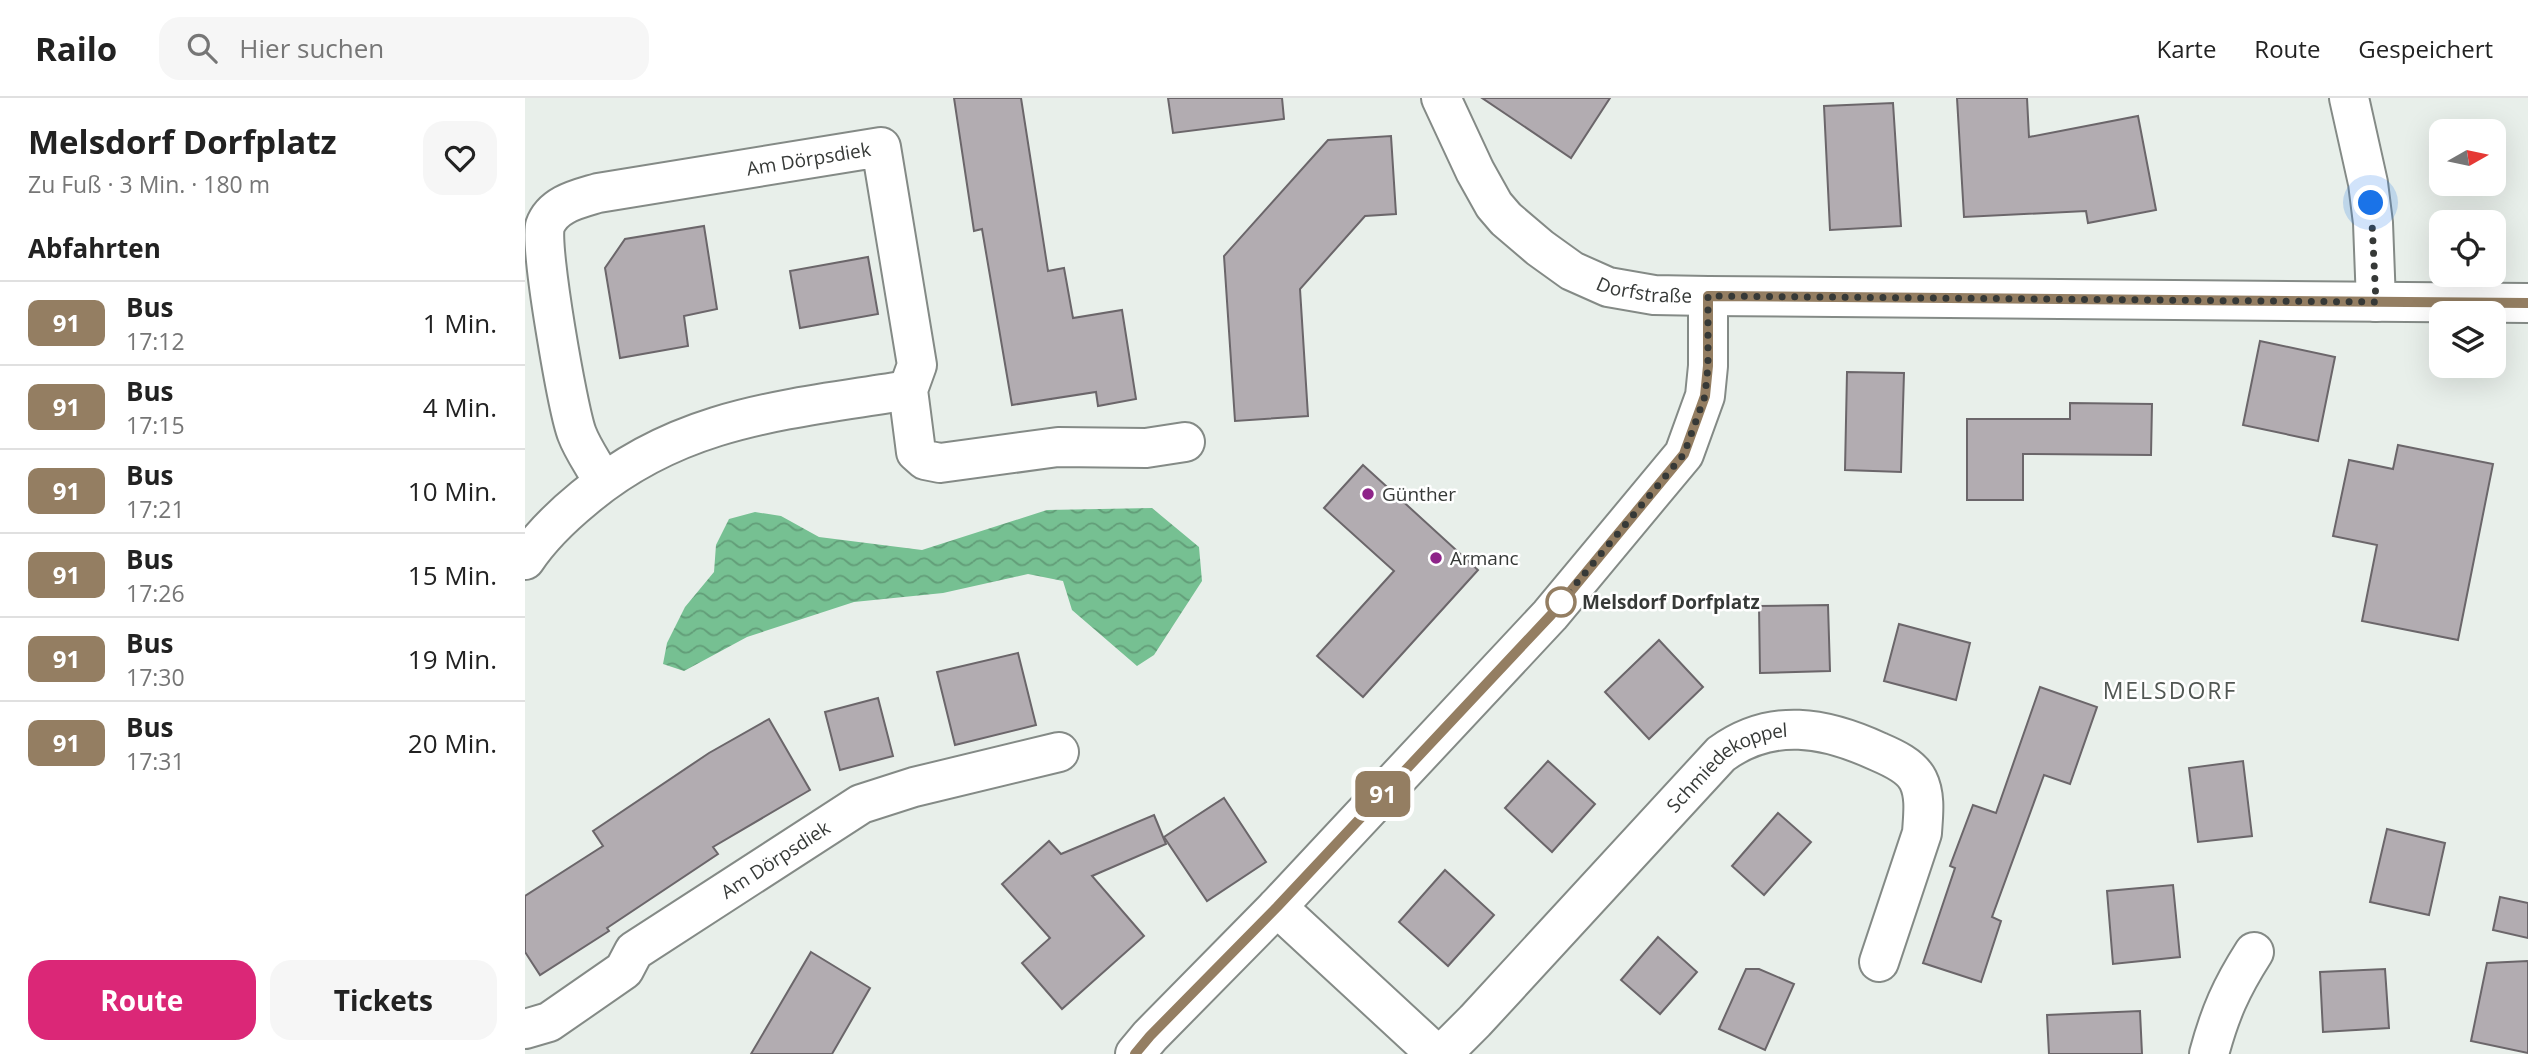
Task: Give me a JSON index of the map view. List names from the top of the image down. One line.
{"streets":{"street":["Am Dörpsdiek","Dorfstraße","Schmiedekoppel"]},"districts":["MELSDORF"],"places":["Günther","Armanc","Melsdorf Dorfplatz"],"lines":["bus line 91"],"north":"right","page":{"header":"Railo","search":"Hier suchen","nav":["Karte","Route","Gespeichert"],"heading":[["Melsdorf Dorfplatz","Zu Fuß · 3 Min. · 180 m"],"Abfahrten"],"on_map":"91","list":[{"mark":"91","name":"Bus","note":"17:12","value":"1 Min."},{"mark":"91","name":"Bus","note":"17:15","value":"4 Min."},{"mark":"91","name":"Bus","note":"17:21","value":"10 Min."},{"mark":"91","name":"Bus","note":"17:26","value":"15 Min."},{"mark":"91","name":"Bus","note":"17:30","value":"19 Min."},{"mark":"91","name":"Bus","note":"17:31","value":"20 Min."}],"buttons":["Route","Tickets"]}}
